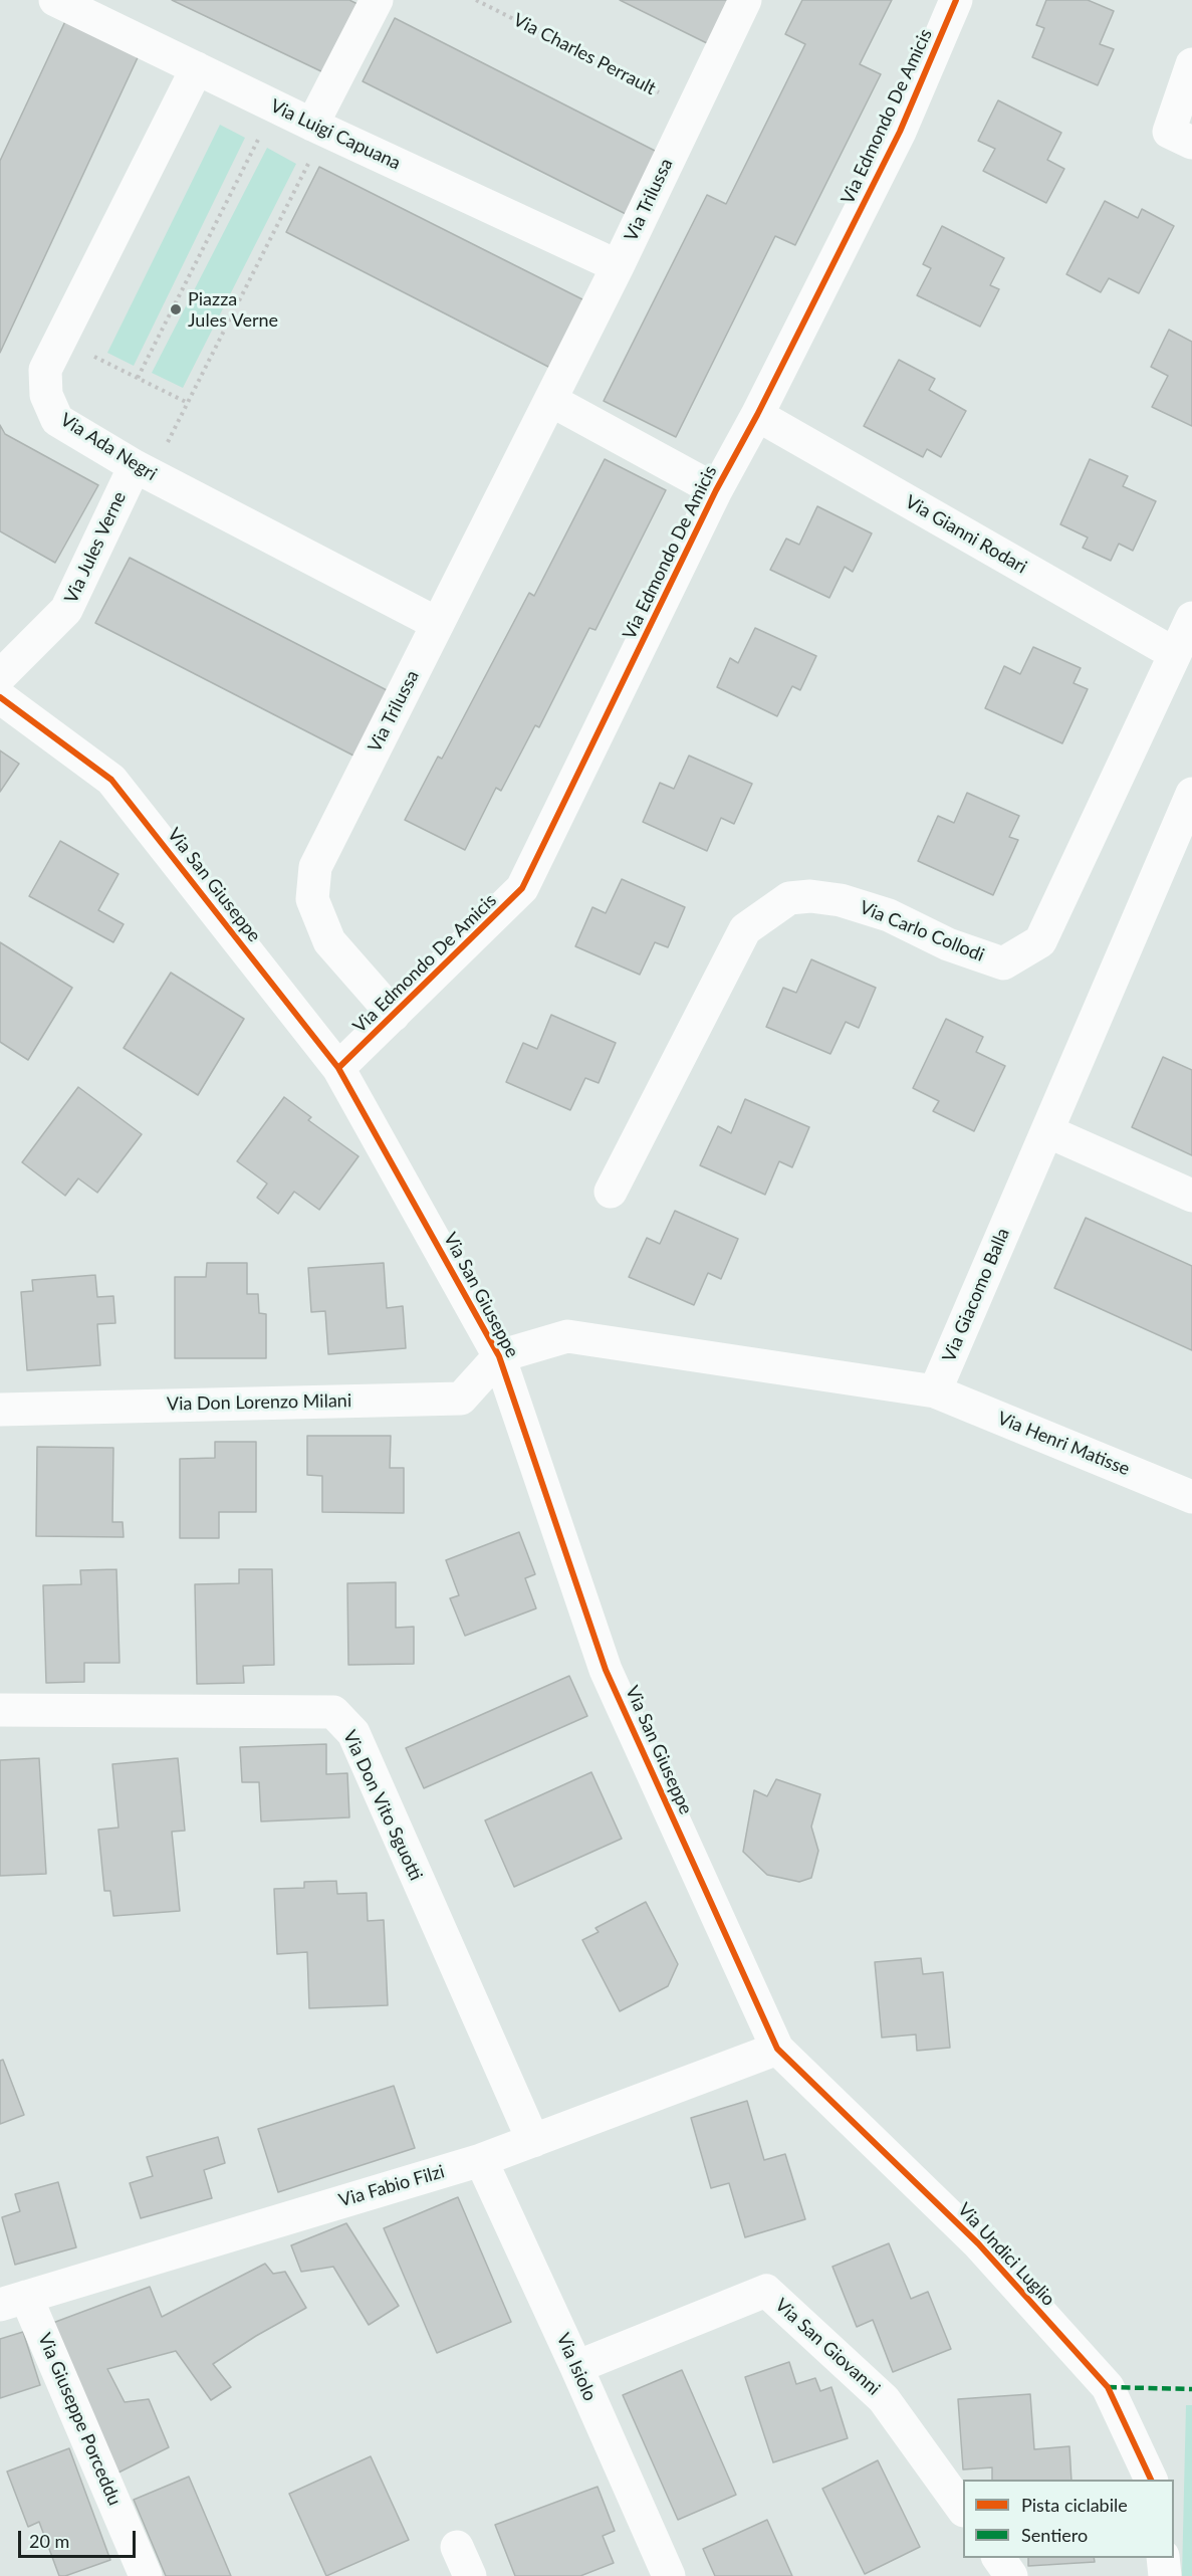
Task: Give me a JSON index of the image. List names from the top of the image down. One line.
{"streets":{"street":["Via Edmondo De Amicis","Via Luigi Capuana","Via Trilussa","Via Ada Negri","Via Gianni Rodari","Via Jules Verne","Via San Giuseppe","Via Carlo Collodi","Via Giacomo Balla","Via Don Lorenzo Milani","Via Henri Matisse","Via Don Vito Sguotti","Via Fabio Filzi","Via Undici Luglio","Via San Giovanni","Via Isiolo","Via Giuseppe Porceddu"],"path":["Via Charles Perrault"]},"crossings":[["Via Charles Perrault","Via Trilussa"],["Via Edmondo De Amicis","Via Trilussa"],["Via Edmondo De Amicis","Via Gianni Rodari"],["Via Edmondo De Amicis","Via San Giuseppe"],["Via Luigi Capuana","Via Trilussa"],["Via Luigi Capuana","Via Ada Negri"],["Via Trilussa","Via Ada Negri"],["Via Ada Negri","Via Jules Verne"],["Via Gianni Rodari","Via Carlo Collodi"],["Via San Giuseppe","Via Don Lorenzo Milani"],["Via San Giuseppe","Via Fabio Filzi"],["Via San Giuseppe","Via Undici Luglio"],["Via Giacomo Balla","Via Henri Matisse"],["Via Don Vito Sguotti","Via Fabio Filzi"],["Via Fabio Filzi","Via Undici Luglio"],["Via Fabio Filzi","Via Isiolo"],["Via Fabio Filzi","Via Giuseppe Porceddu"],["Via San Giovanni","Via Isiolo"]],"places":["Piazza Jules Verne"],"legend":["Pista ciclabile","Sentiero"],"scale_bar":"20 m"}
